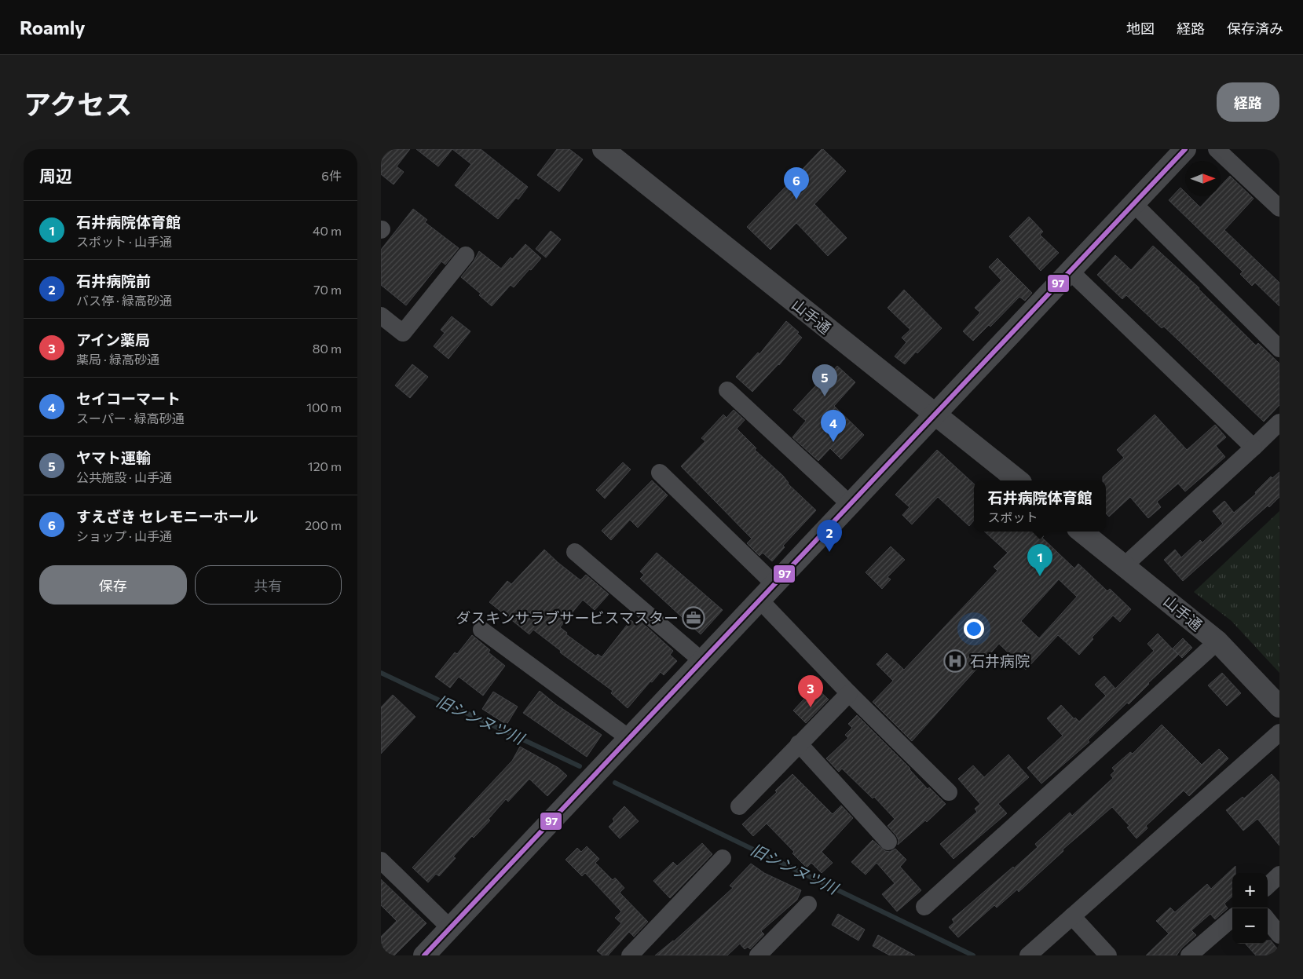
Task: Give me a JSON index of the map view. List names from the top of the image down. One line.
{"streets":{"street":["山手通"]},"water":["旧シンヌツ川"],"places":{"office":["ダスキンサラブサービスマスター"],"hospital":["石井病院"]},"lines":["transit line 97"],"north":"right","page":{"header":"Roamly","nav":["地図","経路","保存済み"],"title":"アクセス","buttons":["経路",["保存","共有"]],"heading":["周辺","6件"],"pins":["6","5","4","2","1","3"],"list":[{"mark":"1","name":"石井病院体育館","note":"スポット · 山手通","value":"40 m"},{"mark":"2","name":"石井病院前","note":"バス停 · 緑高砂通","value":"70 m"},{"mark":"3","name":"アイン薬局","note":"薬局 · 緑高砂通","value":"80 m"},{"mark":"4","name":"セイコーマート","note":"スーパー · 緑高砂通","value":"100 m"},{"mark":"5","name":"ヤマト運輸","note":"公共施設 · 山手通","value":"120 m"},{"mark":"6","name":"すえざき セレモニーホール","note":"ショップ · 山手通","value":"200 m"}],"popup":["石井病院体育館","スポット"],"map_buttons":["+","−"]}}
